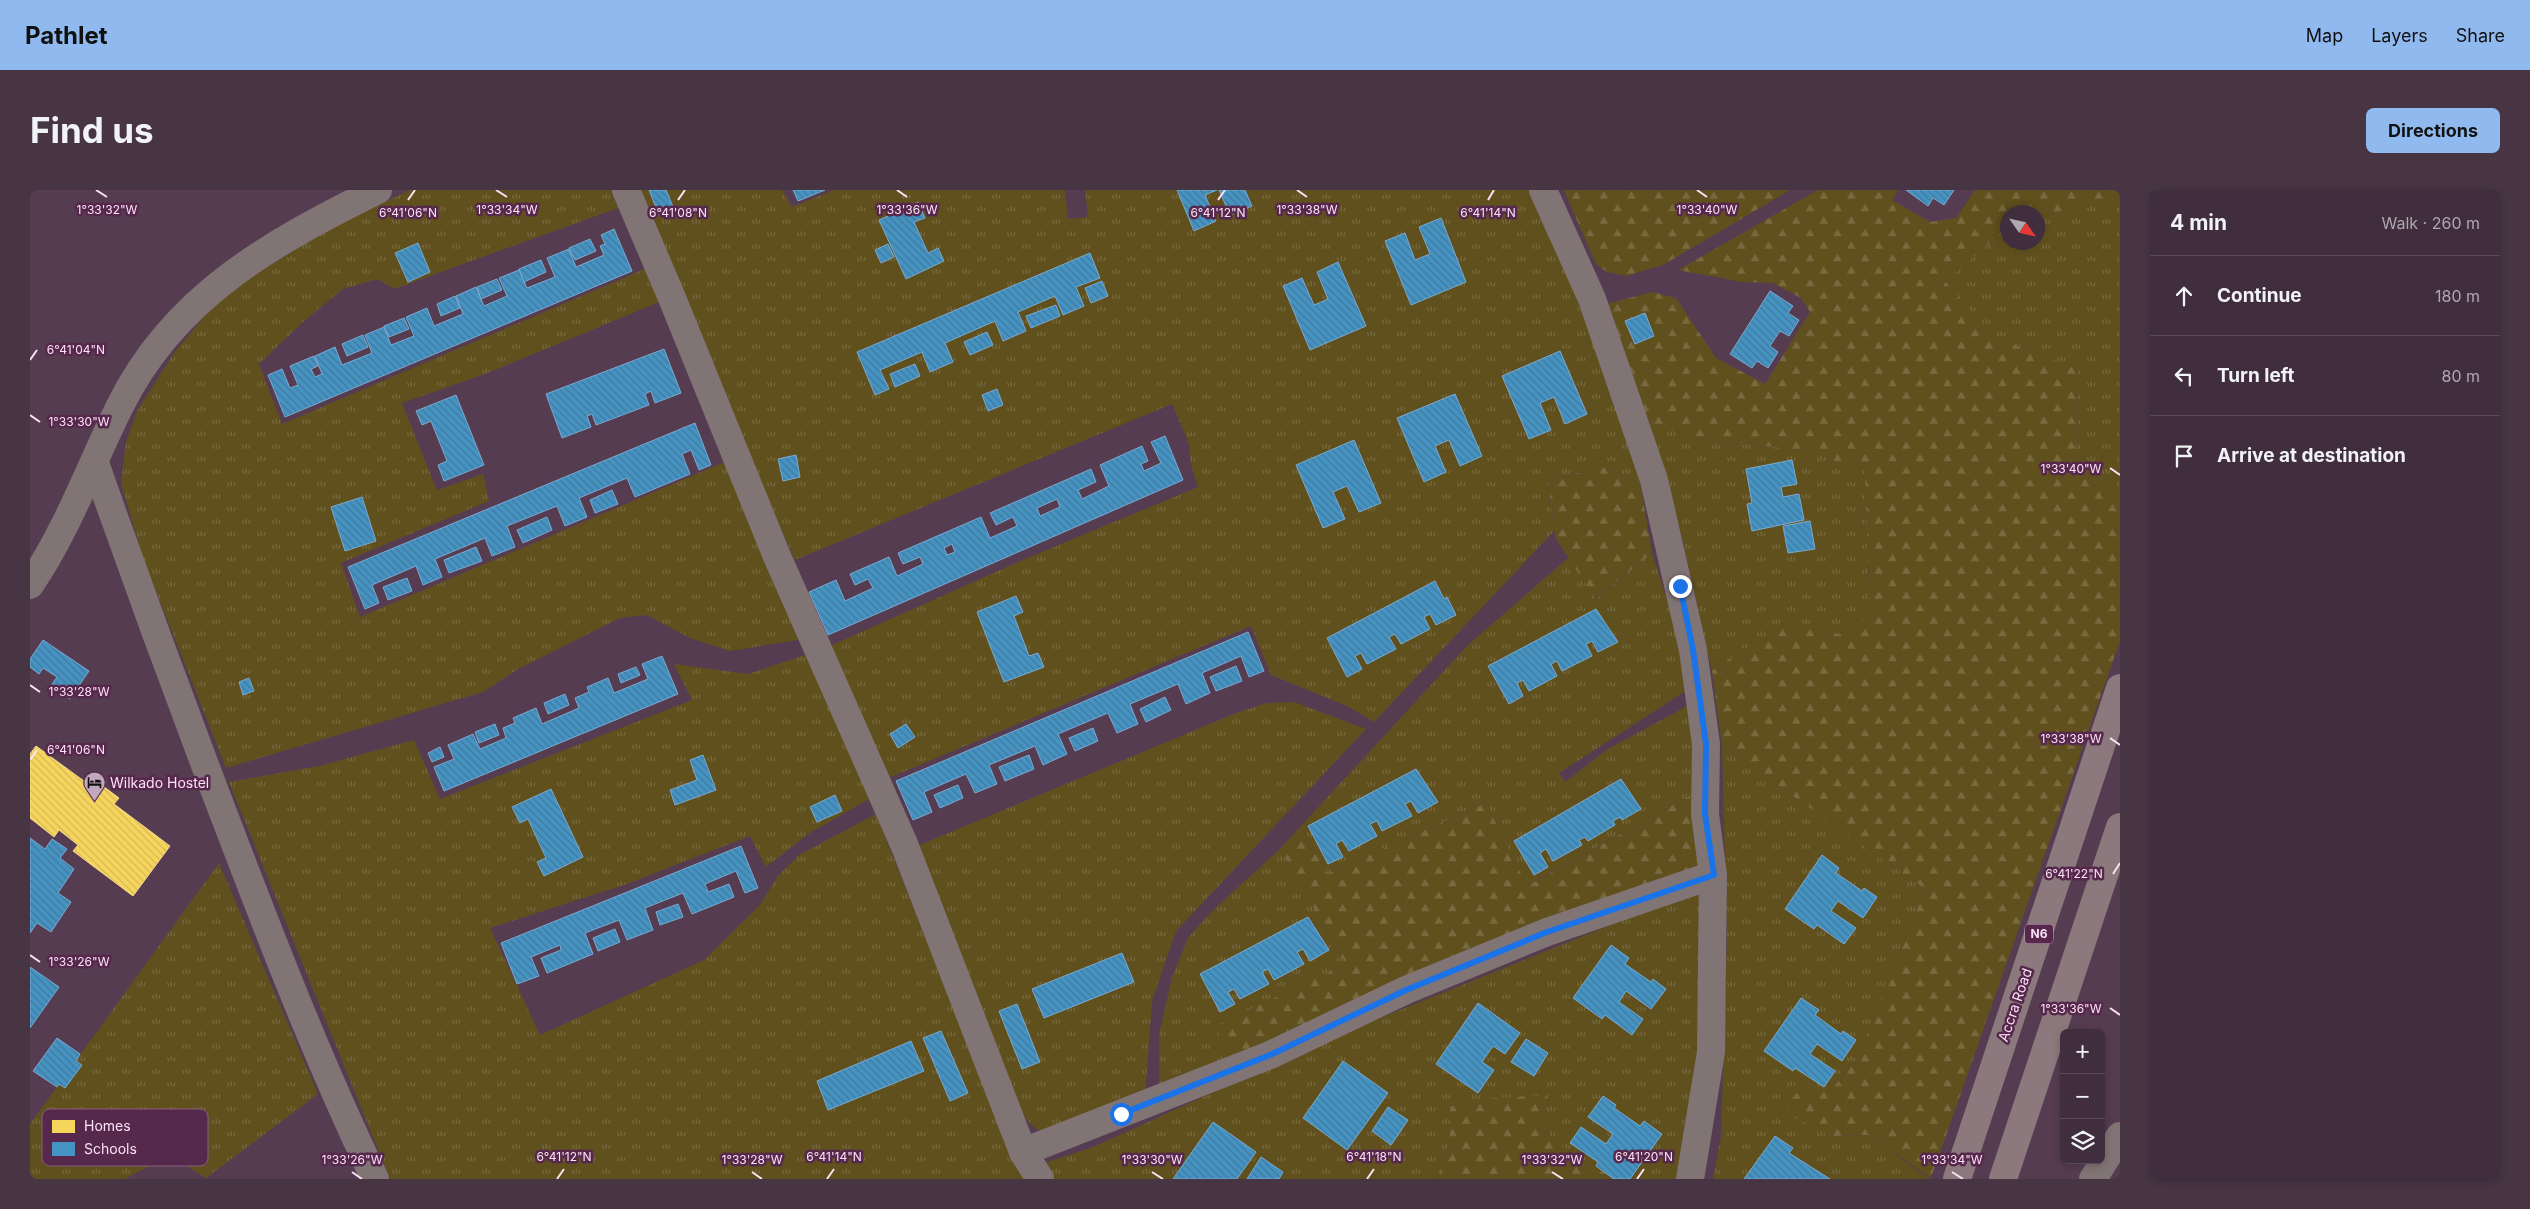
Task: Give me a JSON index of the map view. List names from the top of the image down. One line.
{"streets":{"highway":["N6","Accra Road"]},"places":{"hotel":["Wilkado Hostel"]},"legend":["Homes","Schools"],"north":"bottom right","page":{"header":"Pathlet","nav":["Map","Layers","Share"],"buttons":"Directions","title":"Find us","heading":["4 min","Walk · 260 m"],"list":[["Continue","180 m"],["Turn left","80 m"],"Arrive at destination"],"map_buttons":["+","−"]},"coordinates":["1°33'32\"W","1°33'38\"W","1°33'40\"W","1°33'34\"W","1°33'36\"W","6°41'06\"N","6°41'08\"N","6°41'12\"N","6°41'14\"N","6°41'04\"N","1°33'30\"W","1°33'28\"W","6°41'22\"N","1°33'26\"W","6°41'18\"N","6°41'20\"N"]}
